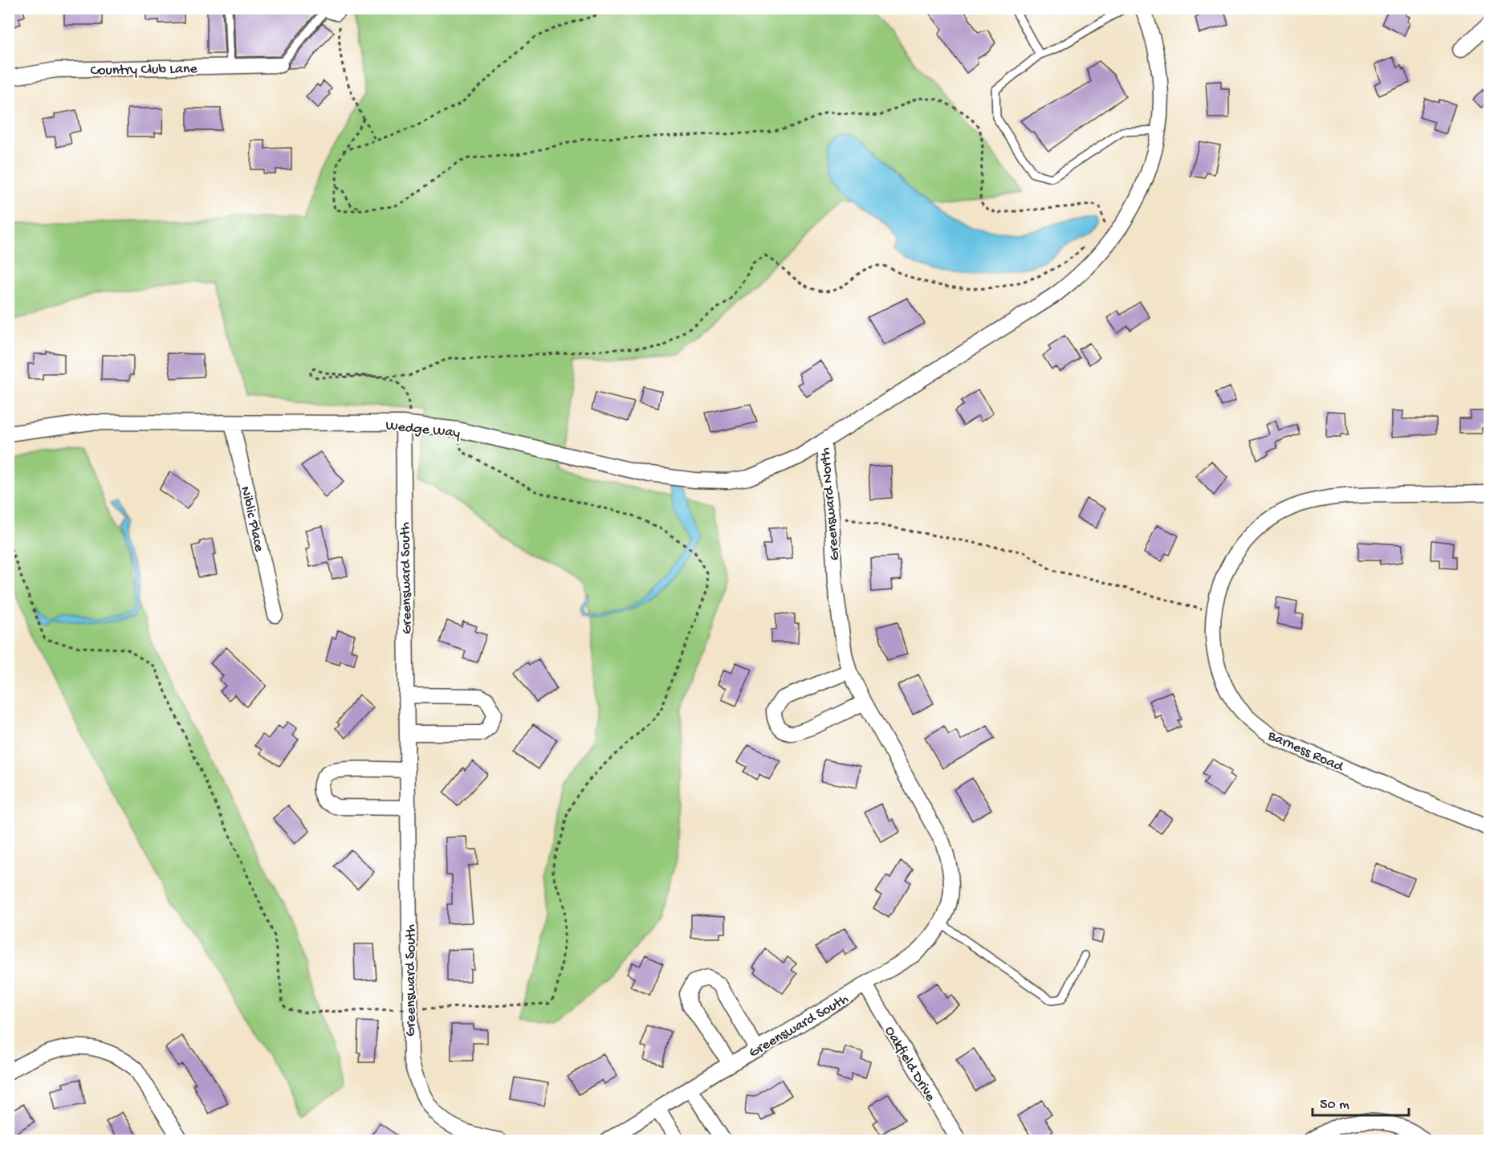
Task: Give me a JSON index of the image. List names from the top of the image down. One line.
{"streets":{"street":["Country Club Lane","Wedge Way","Greensward North","Niblic Place","Greensward South","Barness Road","Oakfield Drive"]},"crossings":[["Wedge Way","Greensward North"],["Wedge Way","Niblic Place"],["Wedge Way","Greensward South"],["Greensward North","Greensward South"],["Greensward North","Oakfield Drive"],["Greensward South","Oakfield Drive"]],"scale_bar":"50 m"}
